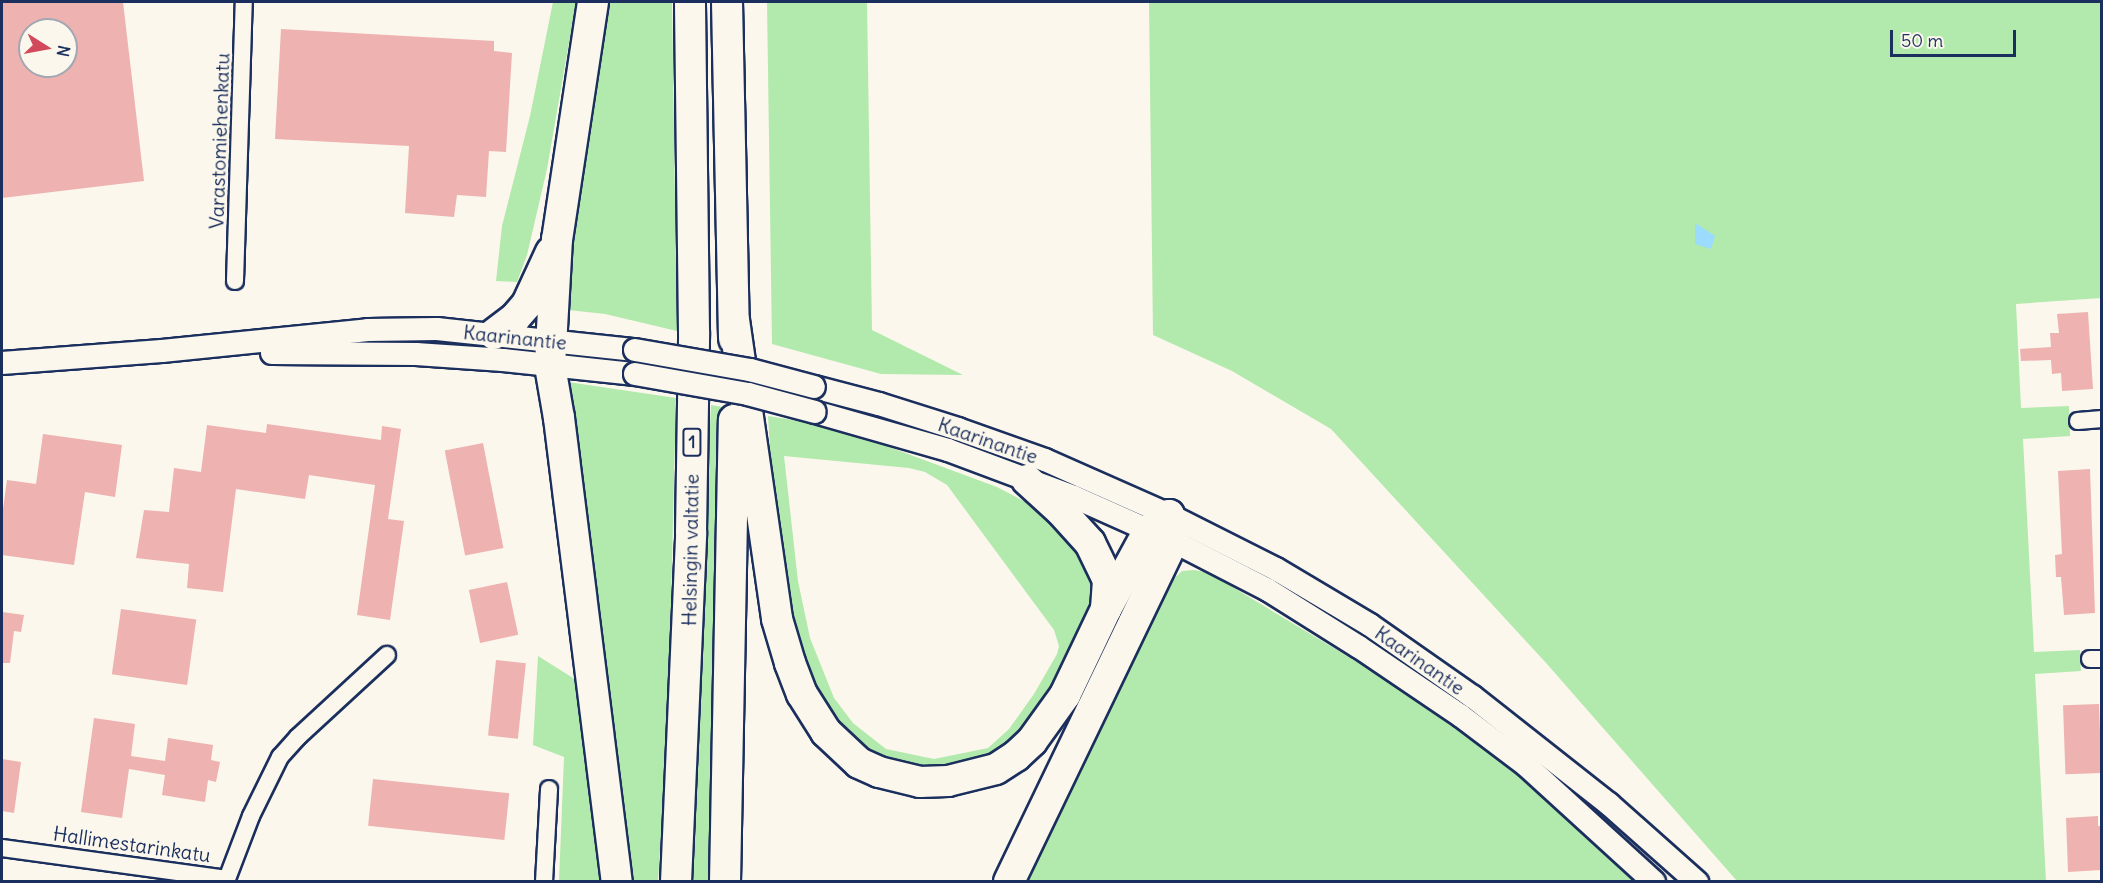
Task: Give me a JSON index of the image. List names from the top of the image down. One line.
{"streets":{"highway":["1","Helsingin valtatie"],"main road":["Kaarinantie"],"street":["Varastomiehenkatu","Hallimestarinkatu"]},"scale_bar":"50 m","north":"right"}
